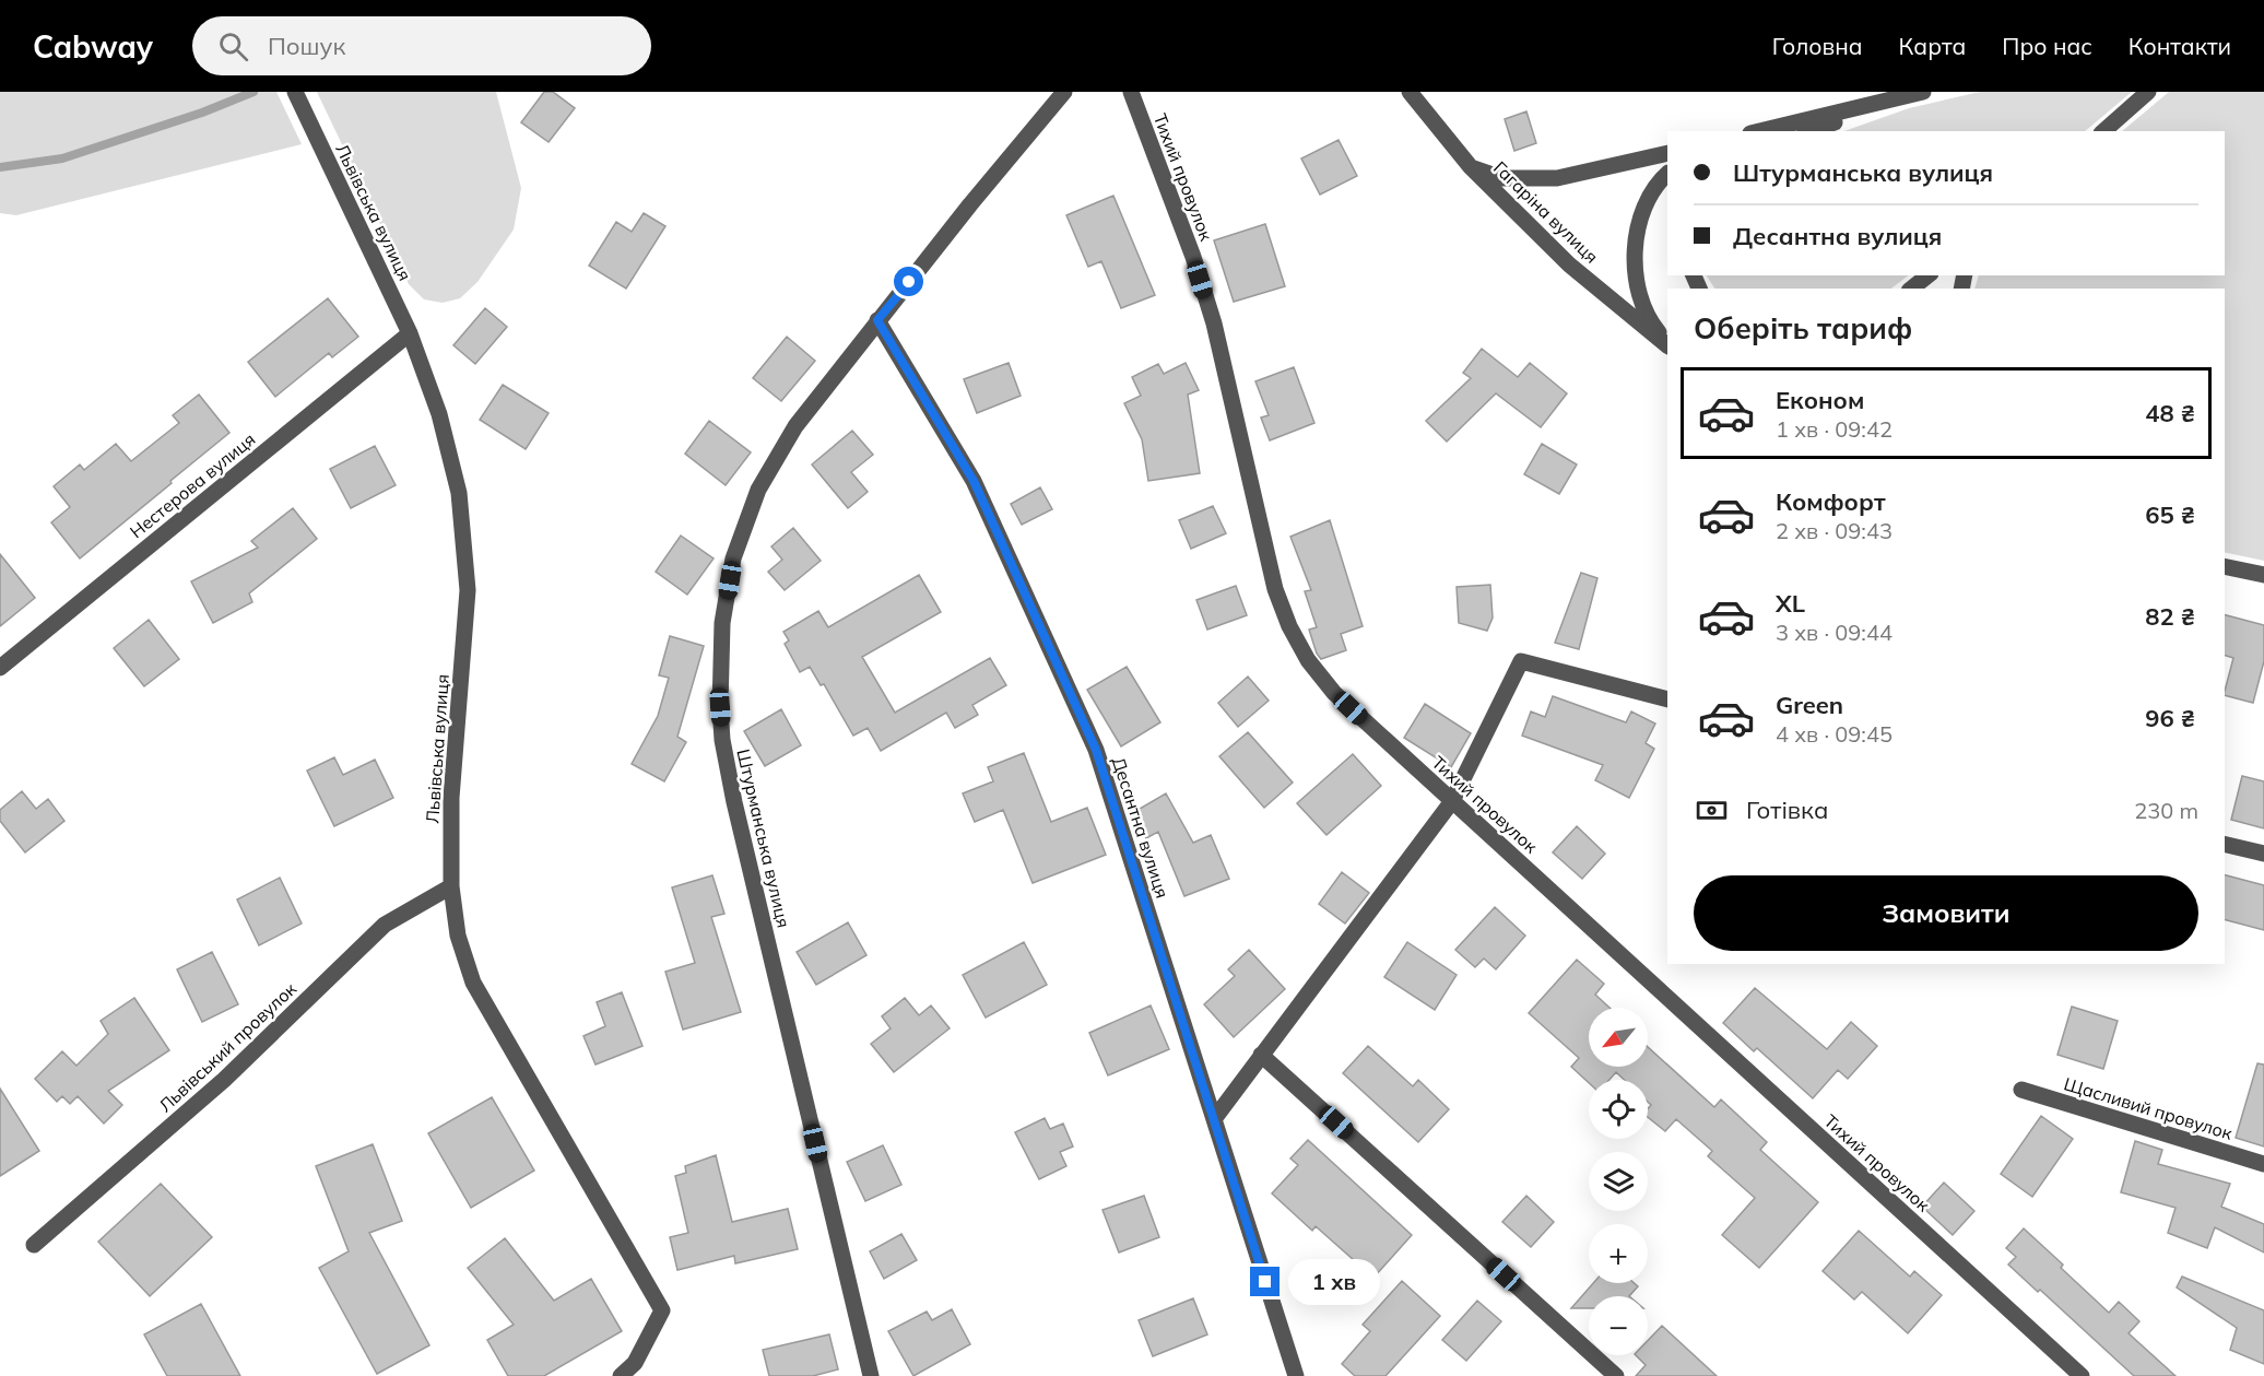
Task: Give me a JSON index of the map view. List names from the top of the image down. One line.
{"streets":{"street":["Тихий провулок","Львівська вулиця","Гагаріна вулиця","Нестерова вулиця","Десантна вулиця","Штурманська вулиця","Львівський провулок","Щасливий провулок"]},"crossings":[["Львівська вулиця","Нестерова вулиця"],["Львівська вулиця","Львівський провулок"],["Десантна вулиця","Штурманська вулиця"]],"north":"bottom left","page":{"header":"Cabway","search":"Пошук","nav":["Головна","Карта","Про нас","Контакти"],"banner":["Штурманська вулиця","Десантна вулиця"],"heading":"Оберіть тариф","list":[{"name":"Економ","note":"1 хв · 09:42","value":"48 ₴"},{"name":"Комфорт","note":"2 хв · 09:43","value":"65 ₴"},{"name":"XL","note":"3 хв · 09:44","value":"82 ₴"},{"name":"Green","note":"4 хв · 09:45","value":"96 ₴"}],"pay":["Готівка","230 m"],"buttons":"Замовити","map_buttons":["+","−"],"bubble":"1 хв"}}
